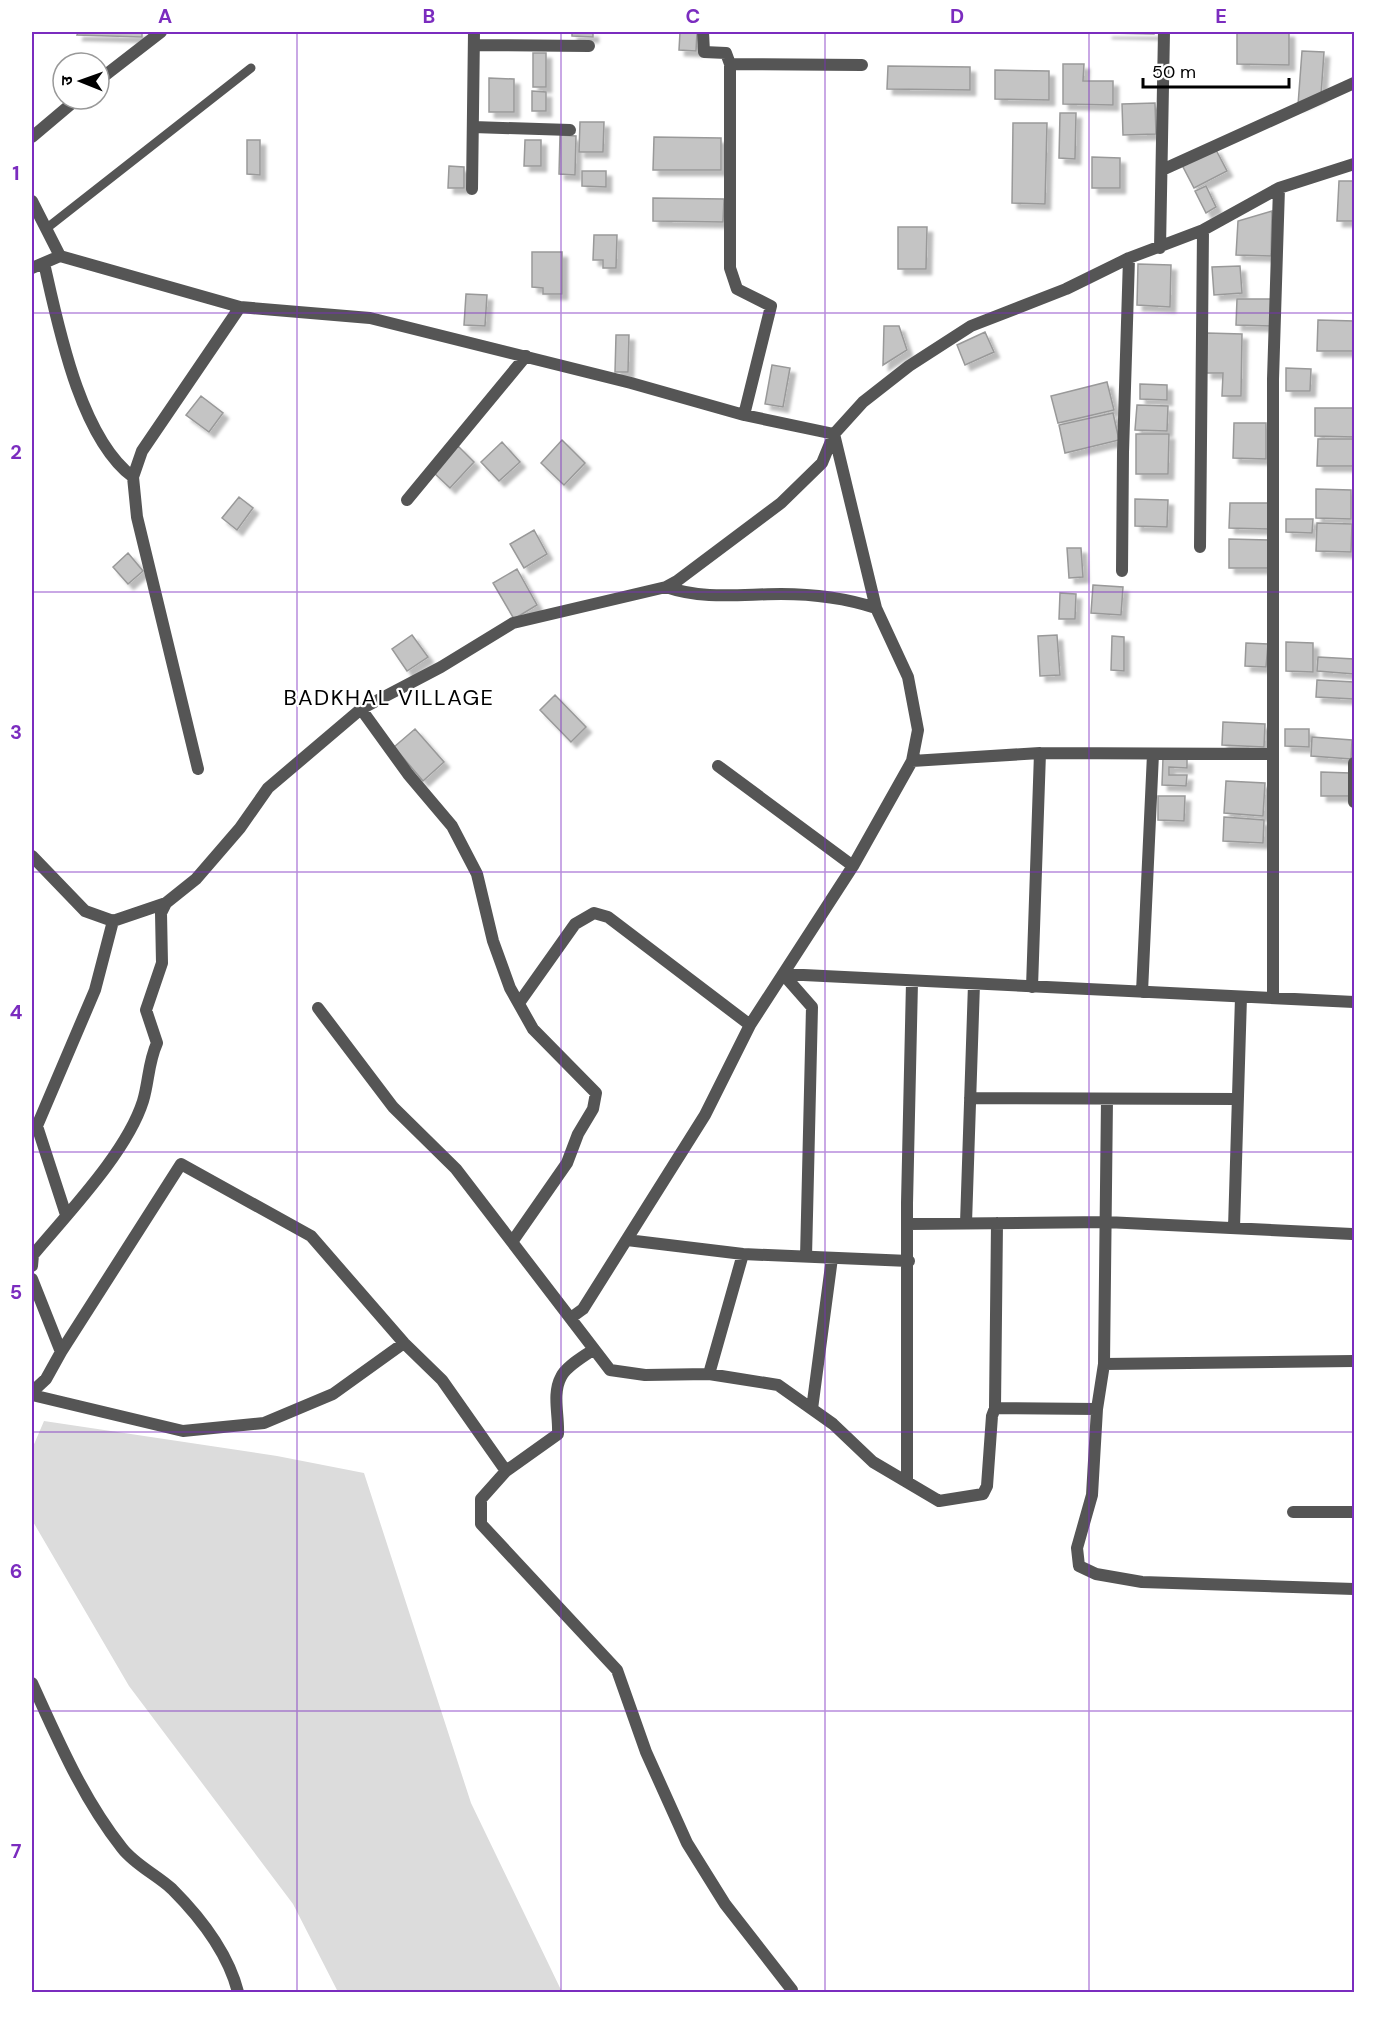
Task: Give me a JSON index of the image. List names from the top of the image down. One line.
{"districts":["BADKHAL VILLAGE"],"scale_bar":"50 m","north":"left","grid":{"columns":["A","B","C","D","E"],"rows":["1","2","3","4","5","6","7"]}}
